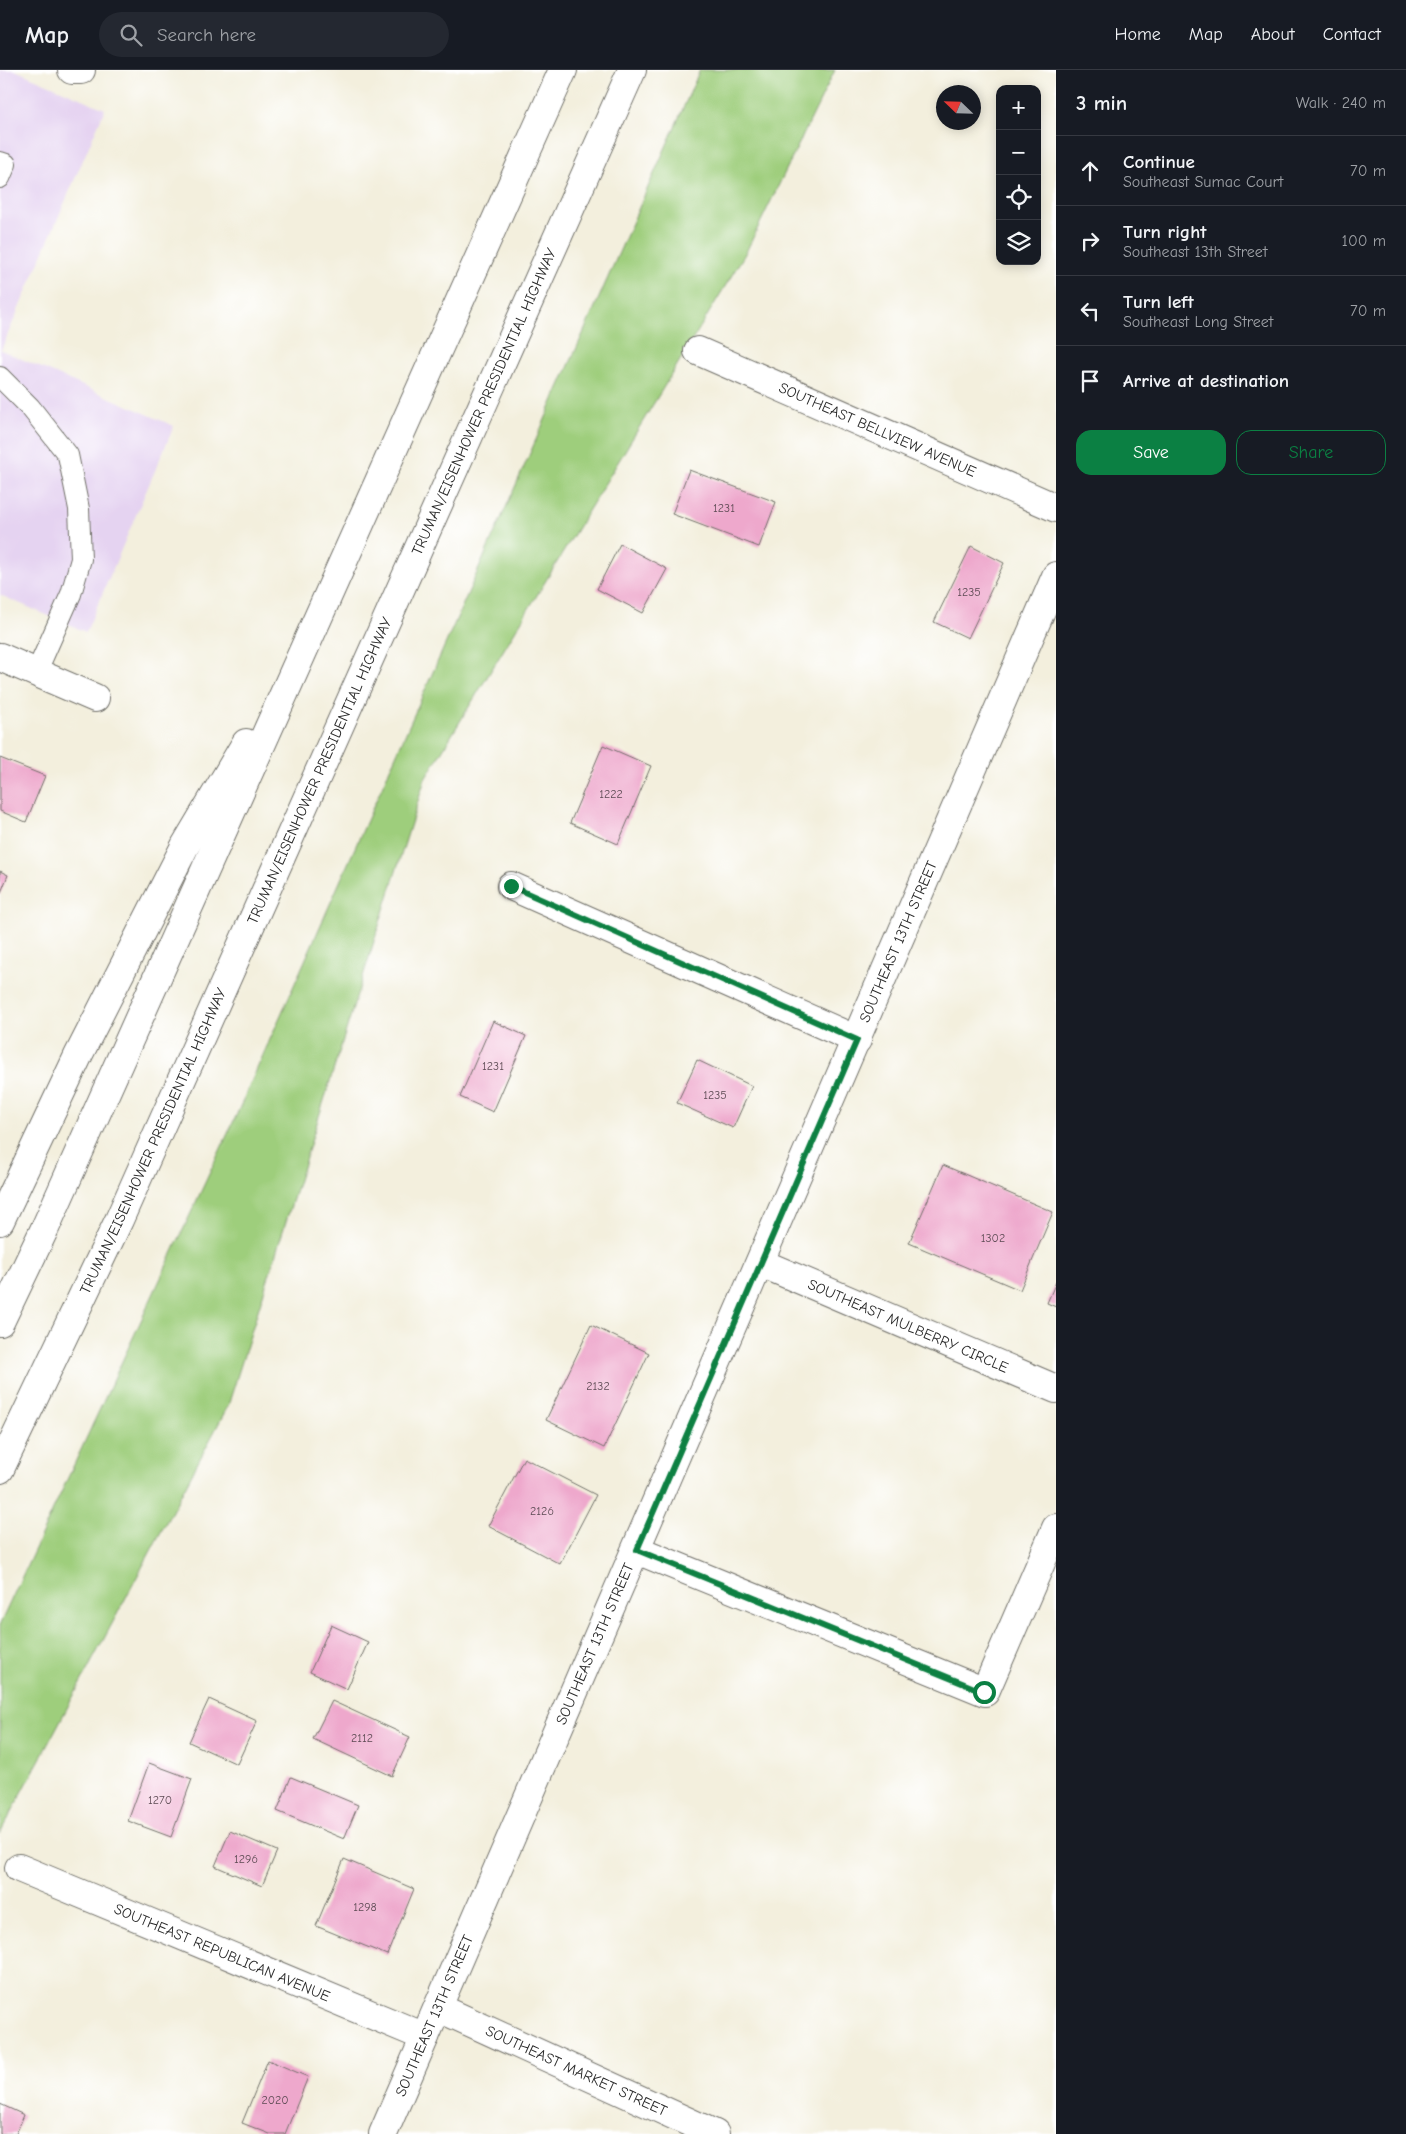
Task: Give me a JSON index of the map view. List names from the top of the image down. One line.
{"streets":{"main road":["TRUMAN/EISENHOWER PRESIDENTIAL HIGHWAY","SOUTHEAST BELLVIEW AVENUE","SOUTHEAST 13TH STREET","SOUTHEAST MULBERRY CIRCLE","SOUTHEAST REPUBLICAN AVENUE","SOUTHEAST MARKET STREET"]},"crossings":[["SOUTHEAST 13TH STREET","SOUTHEAST MULBERRY CIRCLE"],["SOUTHEAST 13TH STREET","SOUTHEAST REPUBLICAN AVENUE"],["SOUTHEAST 13TH STREET","SOUTHEAST MARKET STREET"]],"house_numbers":["1231","1235","1222","1231","1235","1302","2132","2126","2112","1270","1296","1298","2020"],"north":"top left","page":{"header":"Map","search":"Search here","nav":["Home","Map","About","Contact"],"heading":["3 min","Walk · 240 m"],"map_buttons":["+","−"],"list":[["Continue","Southeast Sumac Court","70 m"],["Turn right","Southeast 13th Street","100 m"],["Turn left","Southeast Long Street","70 m"],"Arrive at destination"],"buttons":["Save","Share"]}}
